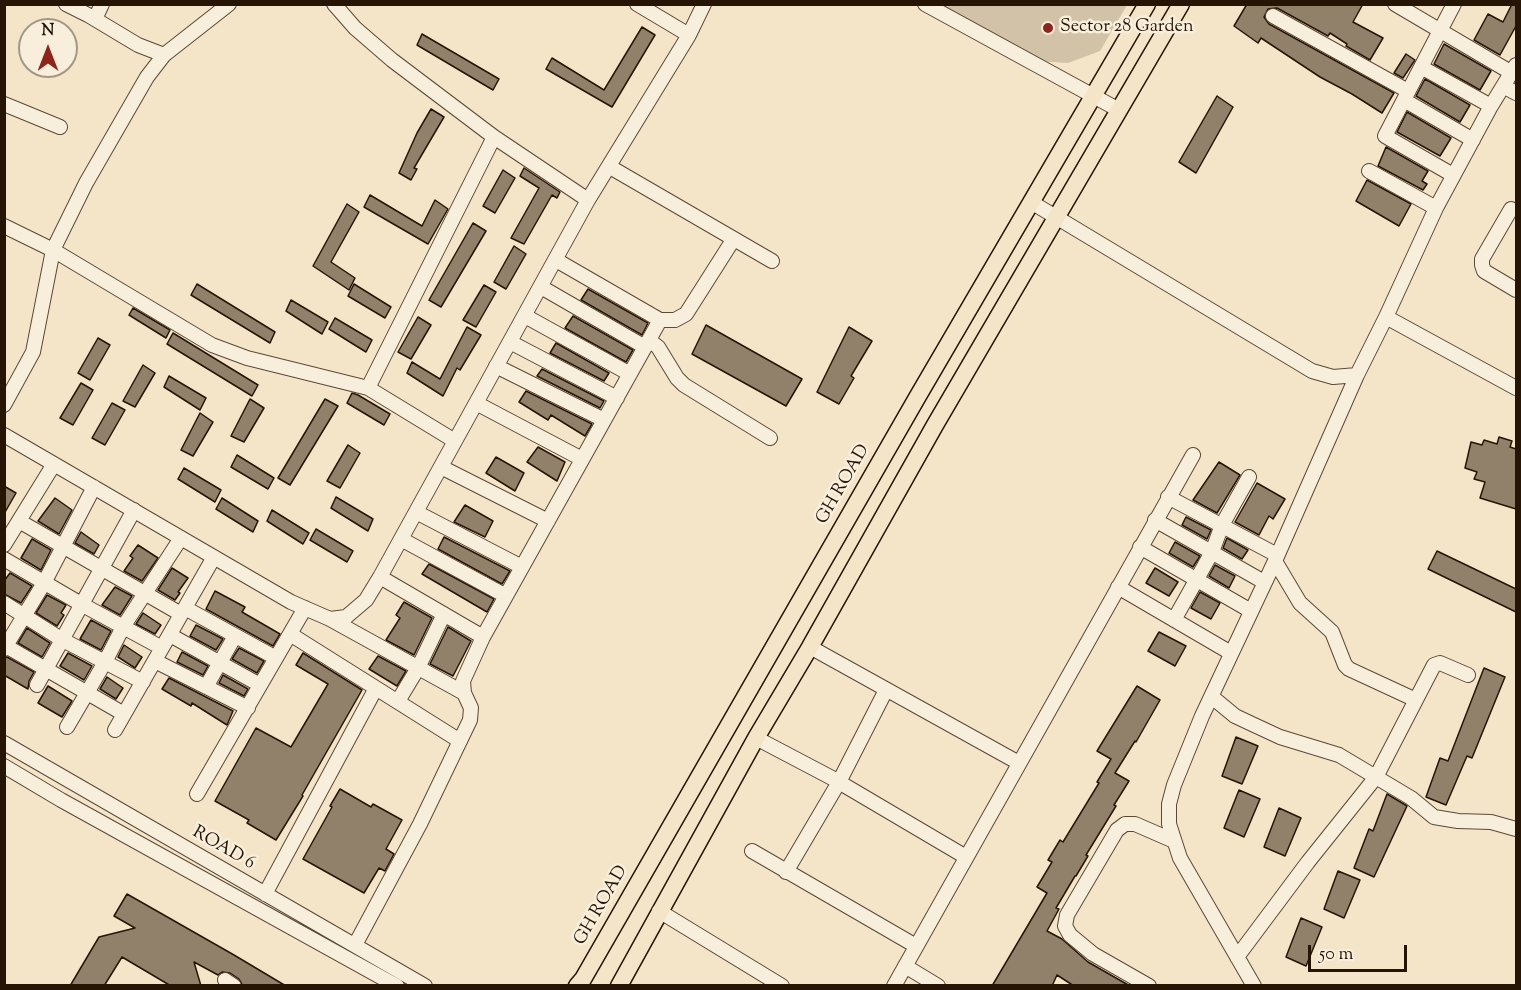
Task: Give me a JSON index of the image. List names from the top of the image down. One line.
{"streets":{"main road":["GH ROAD"],"street":["ROAD 6"]},"places":["Sector 28 Garden"],"scale_bar":"50 m","north":"top"}
